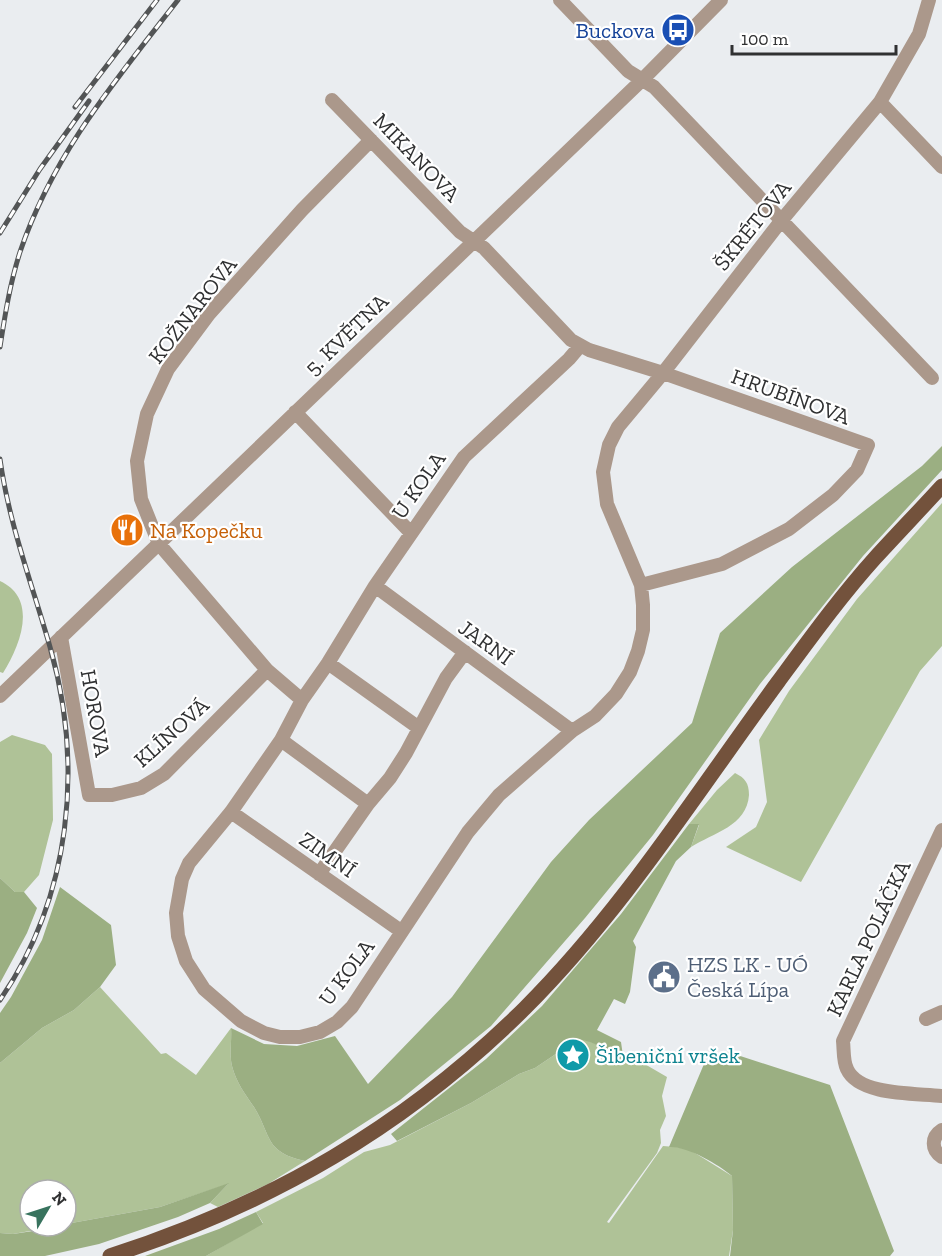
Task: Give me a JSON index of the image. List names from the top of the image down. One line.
{"streets":{"street":["MIKANOVA","ŠKRÉTOVA","KOŽNAROVA","5. KVĚTNA","HRUBÍNOVA","U KOLA","JARNÍ","HOROVA","KLÍNOVÁ","ZIMNÍ","KARLA POLÁČKA"]},"crossings":[["MIKANOVA","KOŽNAROVA"],["MIKANOVA","5. KVĚTNA"],["MIKANOVA","HRUBÍNOVA"],["ŠKRÉTOVA","HRUBÍNOVA"],["ŠKRÉTOVA","U KOLA"],["KOŽNAROVA","5. KVĚTNA"],["5. KVĚTNA","HRUBÍNOVA"],["5. KVĚTNA","HOROVA"],["HRUBÍNOVA","U KOLA"],["U KOLA","JARNÍ"],["U KOLA","ZIMNÍ"],["HOROVA","KLÍNOVÁ"]],"places":{"bus stop":["Buckova"],"restaurant":["Na Kopečku"],"public building":["HZS LK - UÓ Česká Lípa"],"place":["Šibeniční vršek"]},"scale_bar":"100 m","north":"top right"}
